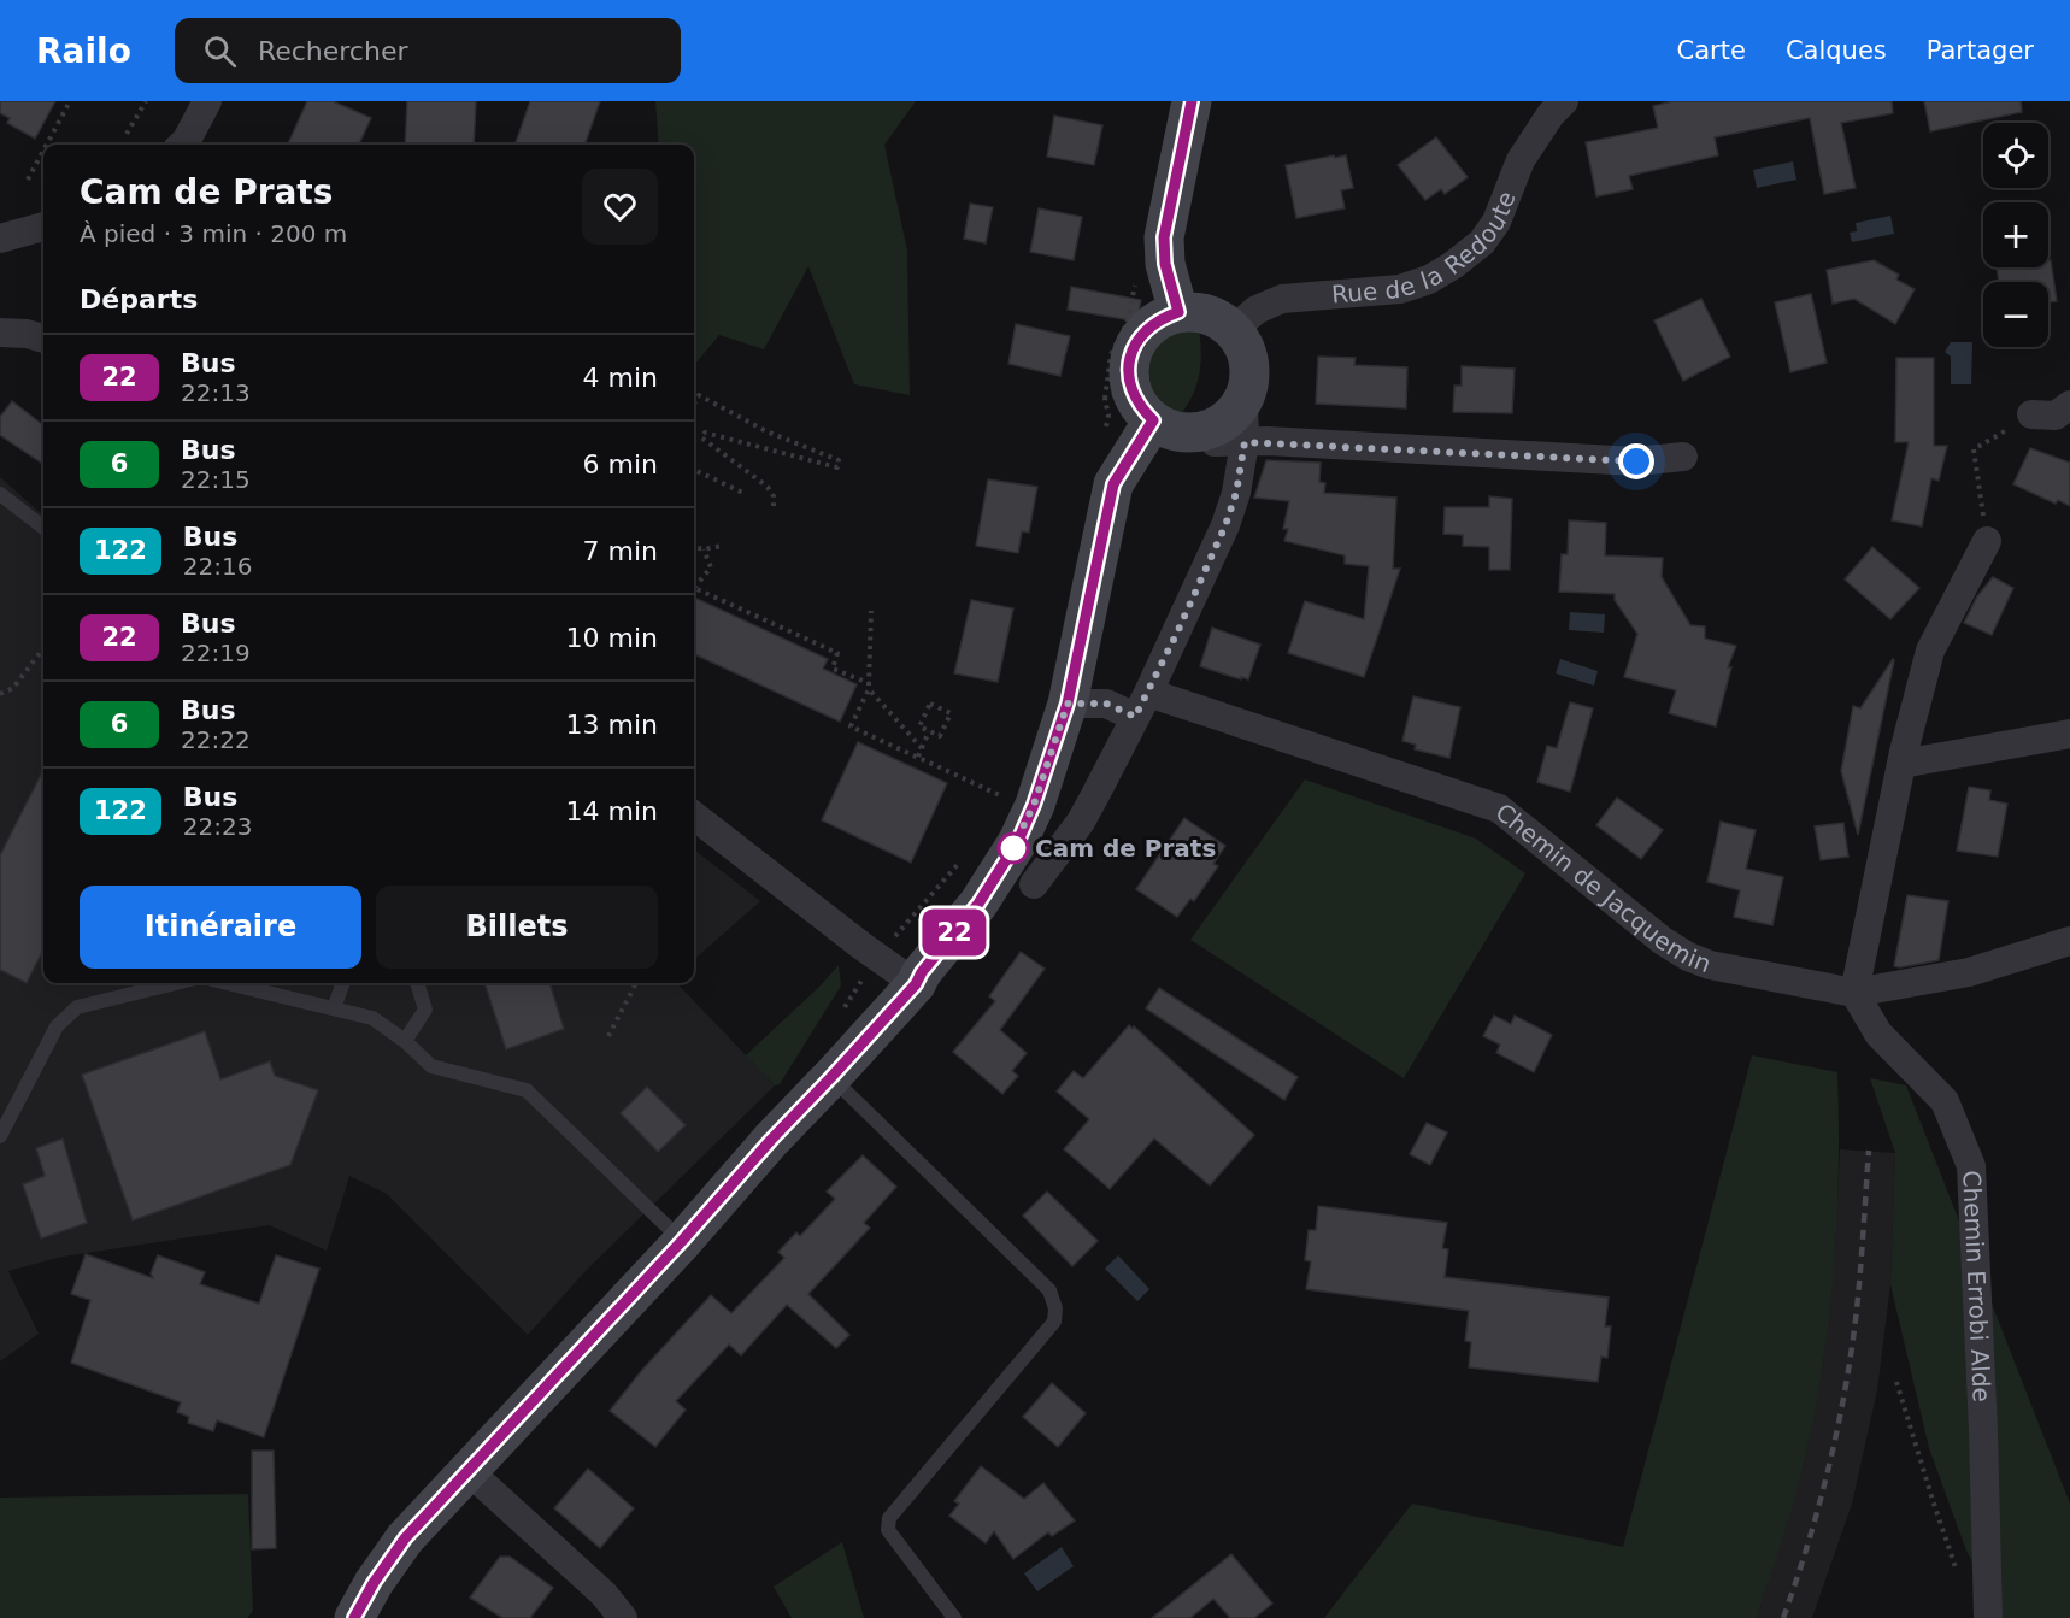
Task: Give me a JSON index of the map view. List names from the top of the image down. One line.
{"streets":{"street":["Rue de la Redoute","Chemin de Jacquemin","Chemin Errobi Alde"]},"crossings":[["Chemin de Jacquemin","Chemin Errobi Alde"]],"places":["Cam de Prats"],"lines":["bus line 22"],"page":{"header":"Railo","search":"Rechercher","nav":["Carte","Calques","Partager"],"on_map":"22","map_buttons":["+","−"],"heading":[["Cam de Prats","À pied · 3 min · 200 m"],"Départs"],"list":[{"mark":"22","name":"Bus","note":"22:13","value":"4 min"},{"mark":"6","name":"Bus","note":"22:15","value":"6 min"},{"mark":"122","name":"Bus","note":"22:16","value":"7 min"},{"mark":"22","name":"Bus","note":"22:19","value":"10 min"},{"mark":"6","name":"Bus","note":"22:22","value":"13 min"},{"mark":"122","name":"Bus","note":"22:23","value":"14 min"}],"buttons":["Itinéraire","Billets"]}}
